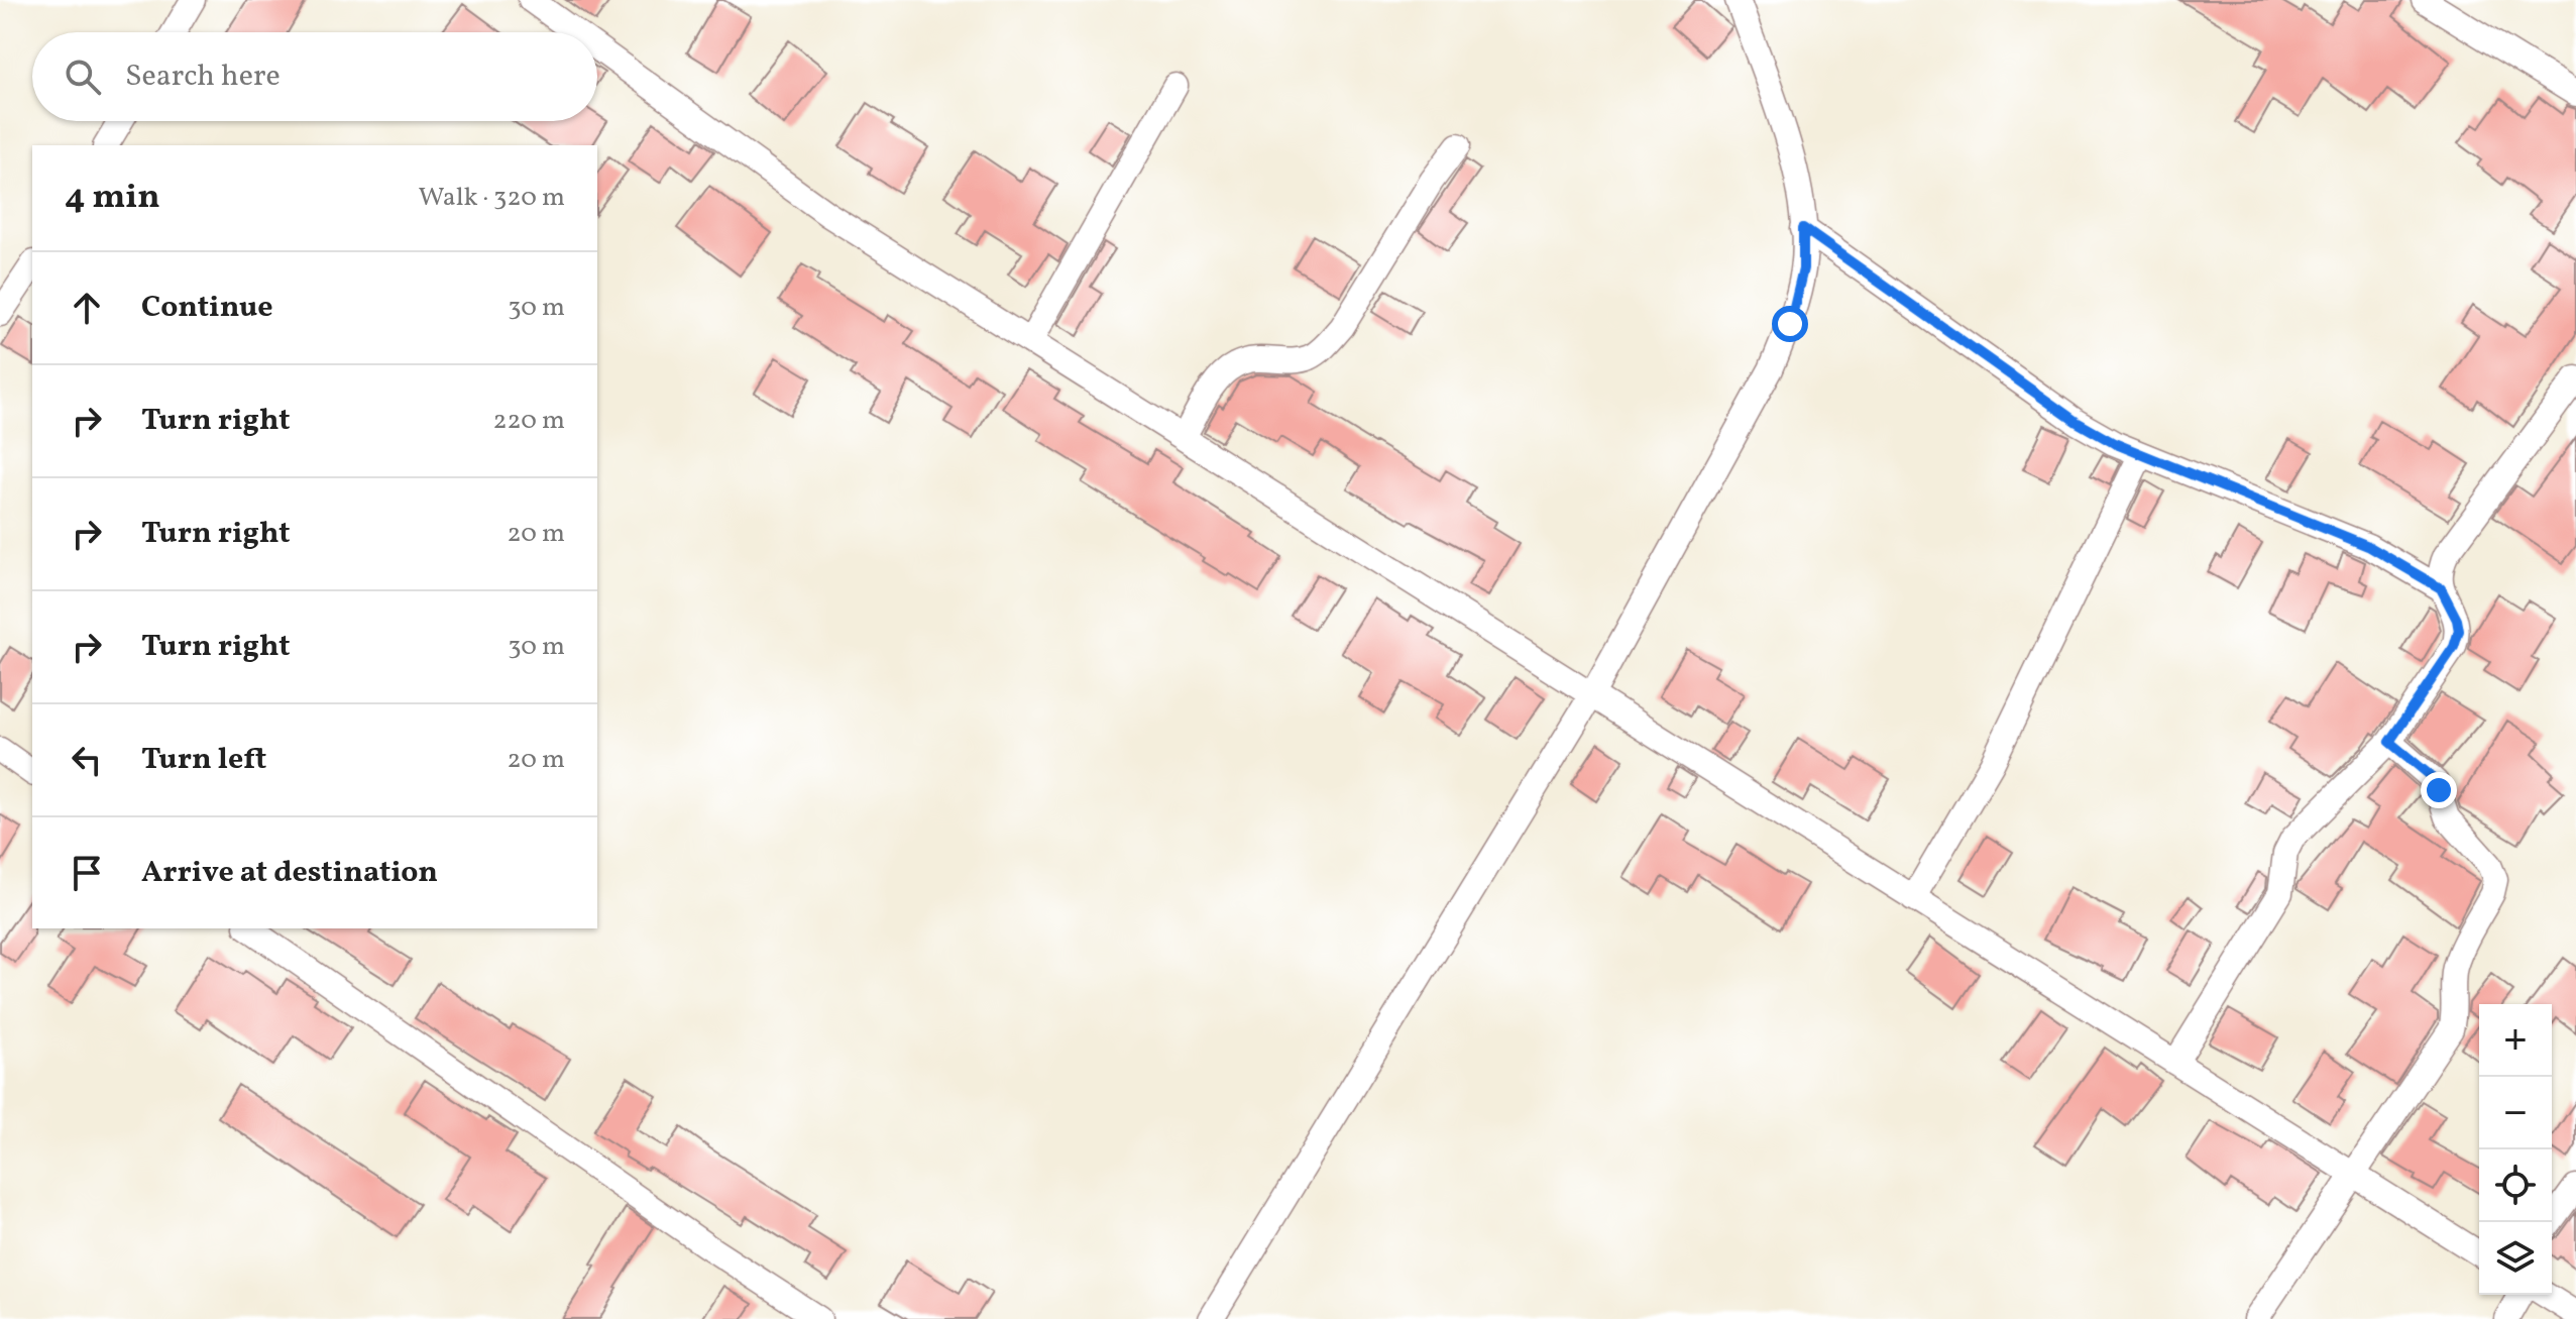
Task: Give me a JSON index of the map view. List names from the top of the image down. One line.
{"page":{"search":"Search here","heading":["4 min","Walk · 320 m"],"list":[["Continue","30 m"],["Turn right","220 m"],["Turn right","20 m"],["Turn right","30 m"],["Turn left","20 m"],"Arrive at destination"],"map_buttons":["+","−"]}}
